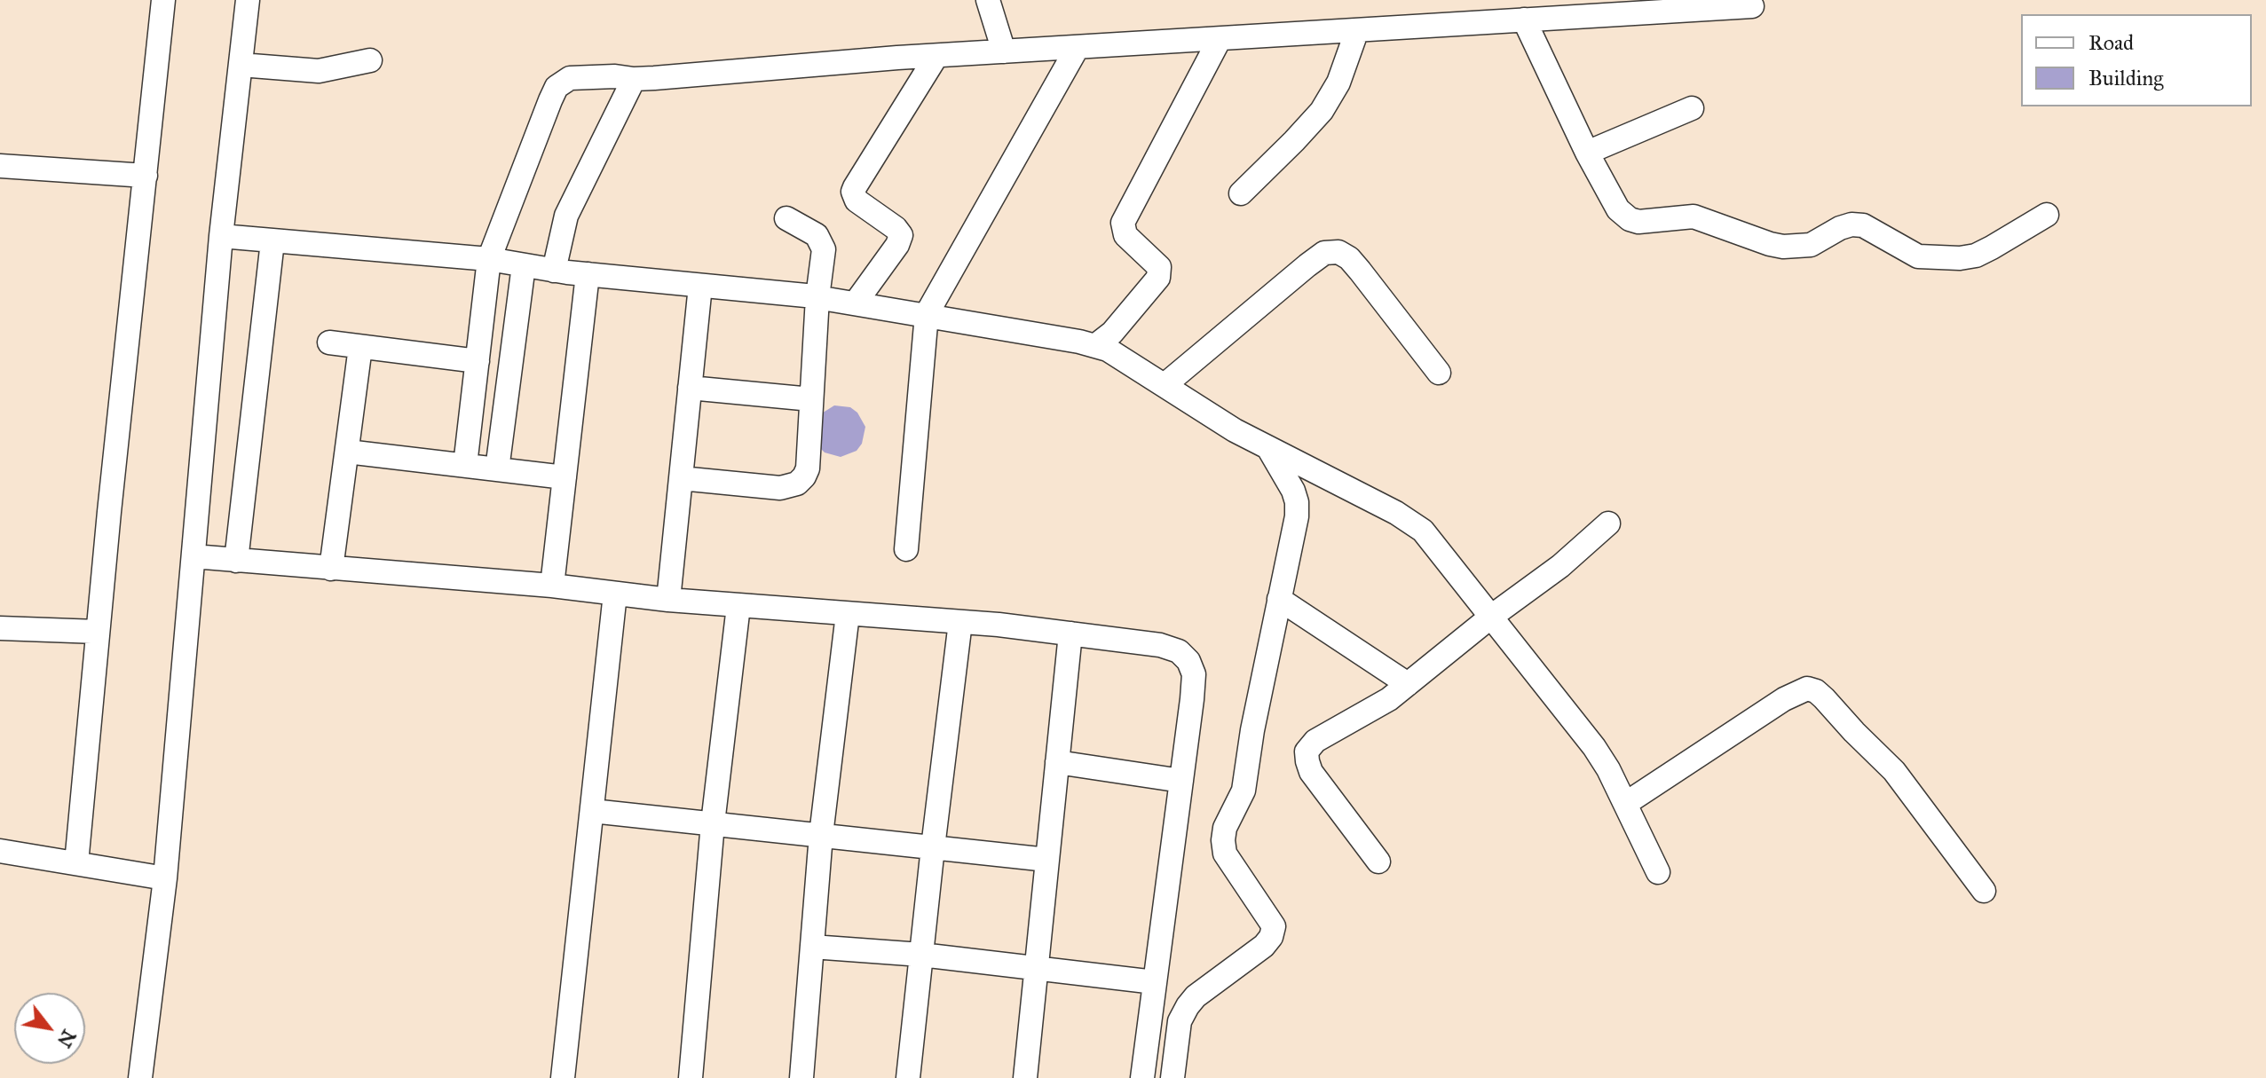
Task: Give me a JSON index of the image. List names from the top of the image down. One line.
{"legend":["Road","Building"],"north":"bottom right"}
